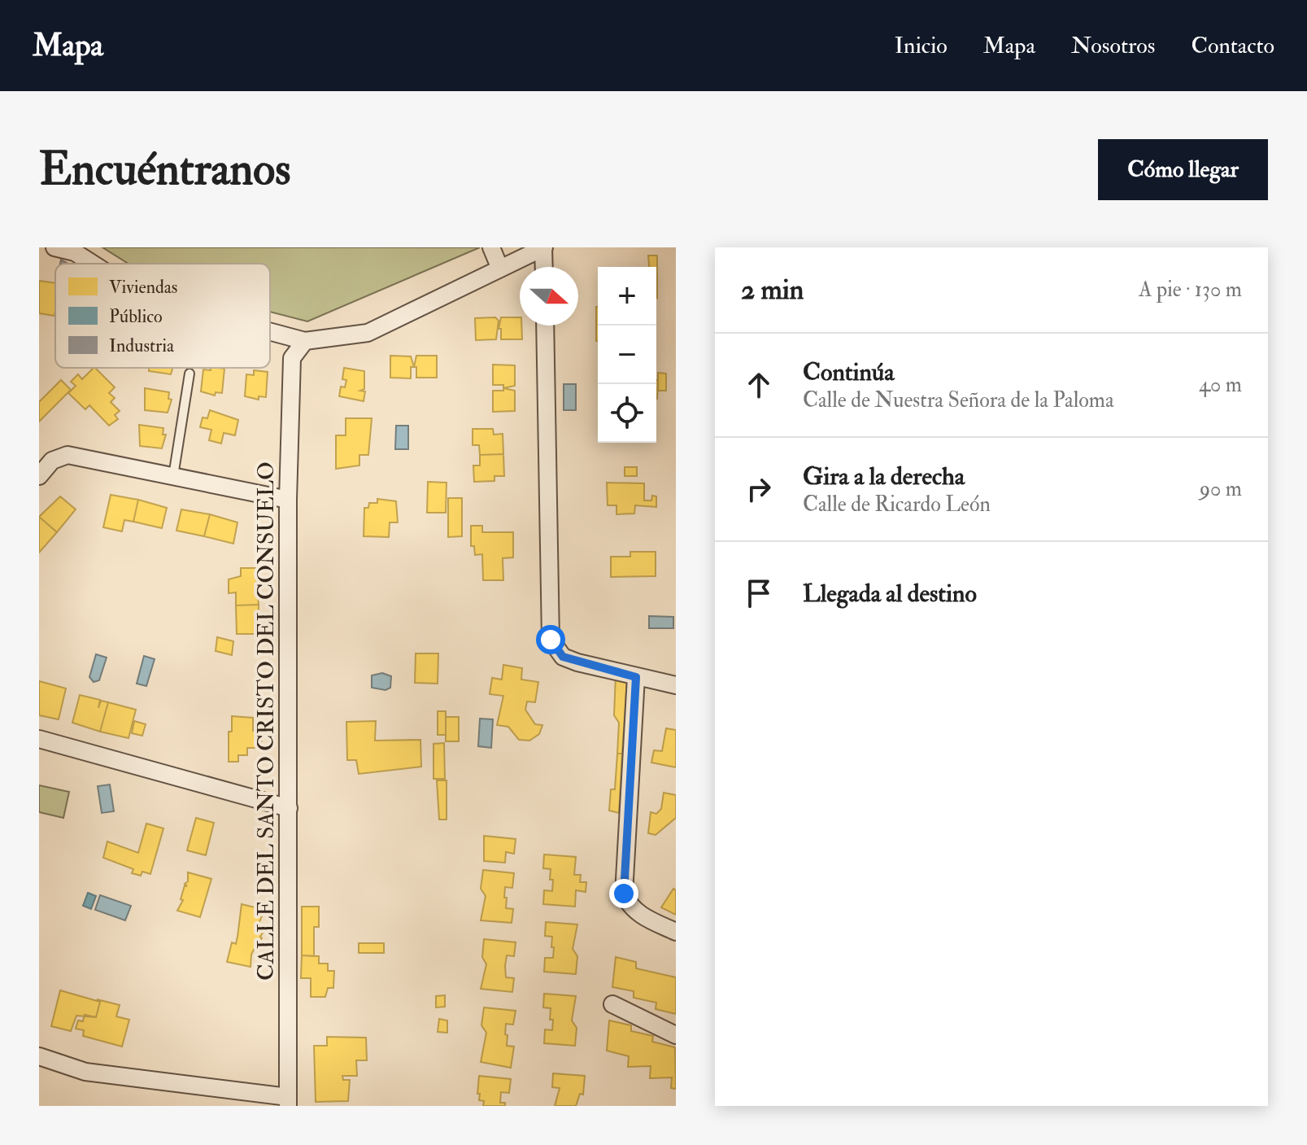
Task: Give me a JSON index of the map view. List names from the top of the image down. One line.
{"streets":{"street":["CALLE DEL SANTO CRISTO DEL CONSUELO"]},"legend":["Viviendas","Público","Industria"],"north":"right","page":{"header":"Mapa","nav":["Inicio","Mapa","Nosotros","Contacto"],"buttons":"Cómo llegar","title":"Encuéntranos","heading":["2 min","A pie · 130 m"],"map_buttons":["+","−"],"list":[["Continúa","Calle de Nuestra Señora de la Paloma","40 m"],["Gira a la derecha","Calle de Ricardo León","90 m"],"Llegada al destino"]}}
